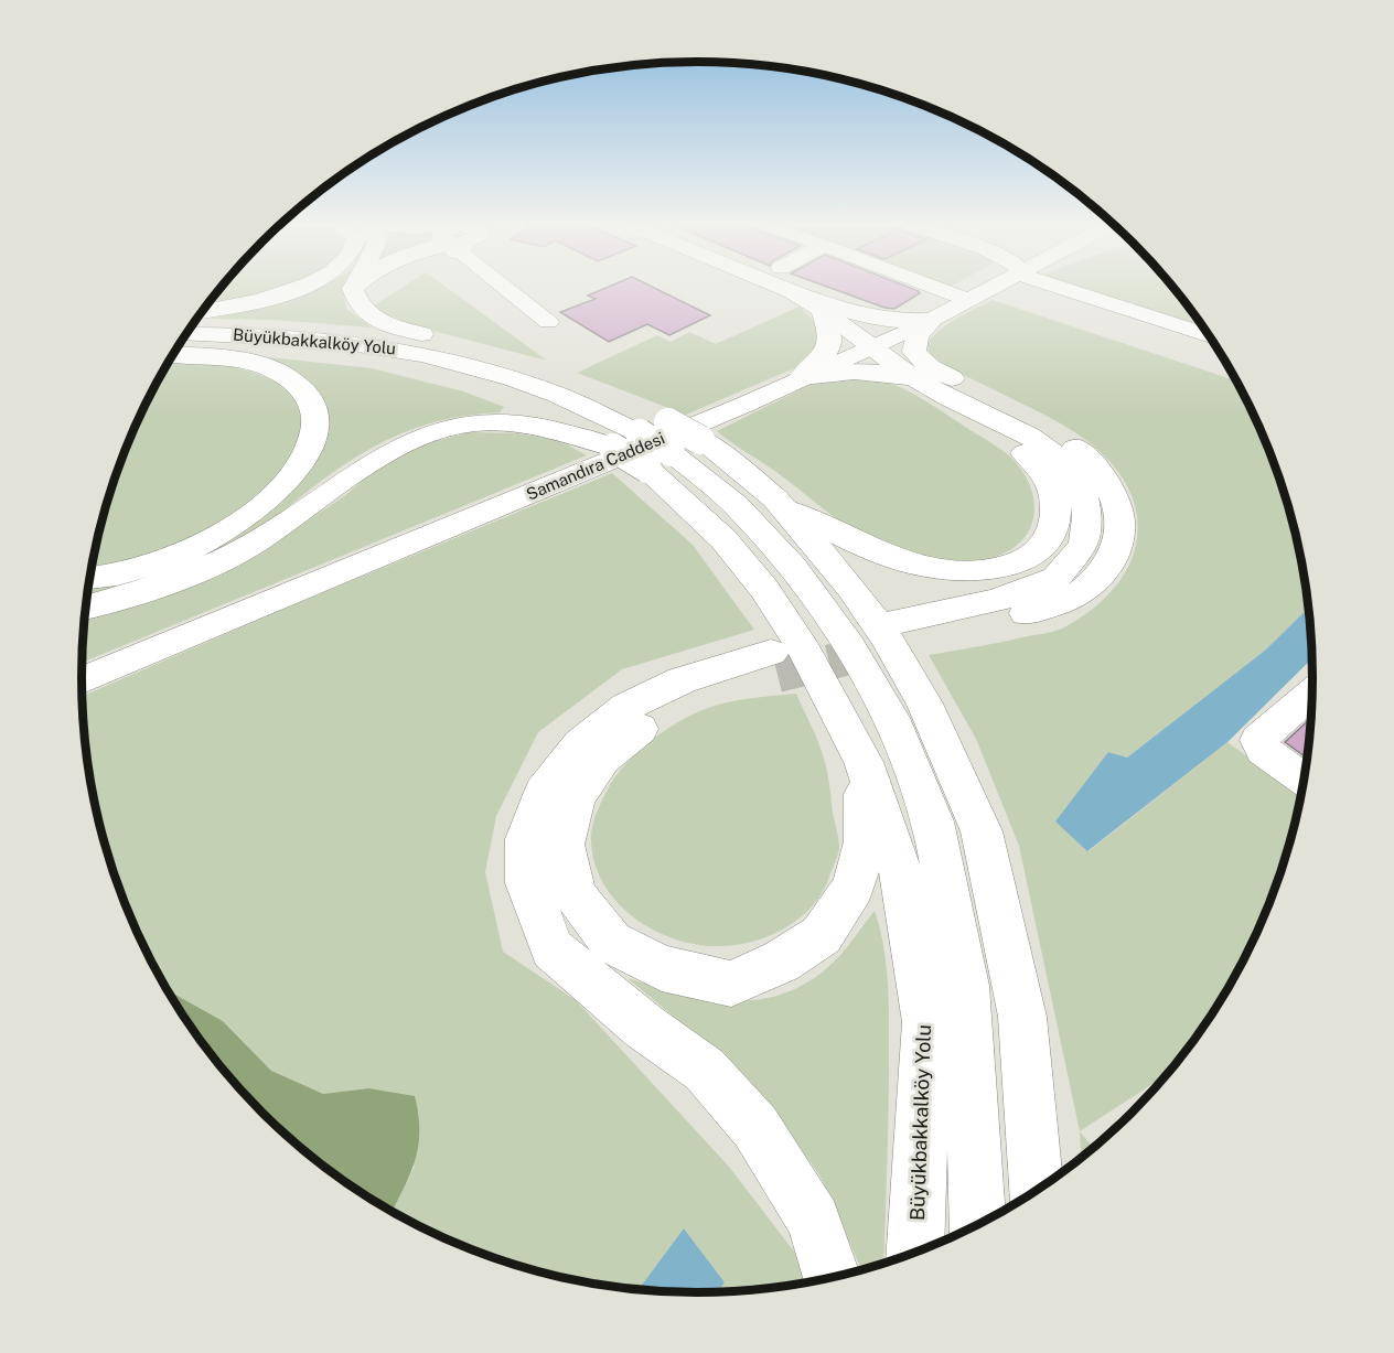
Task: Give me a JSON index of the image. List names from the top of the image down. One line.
{"streets":{"main road":["Büyükbakkalköy Yolu","Samandıra Caddesi"]}}
